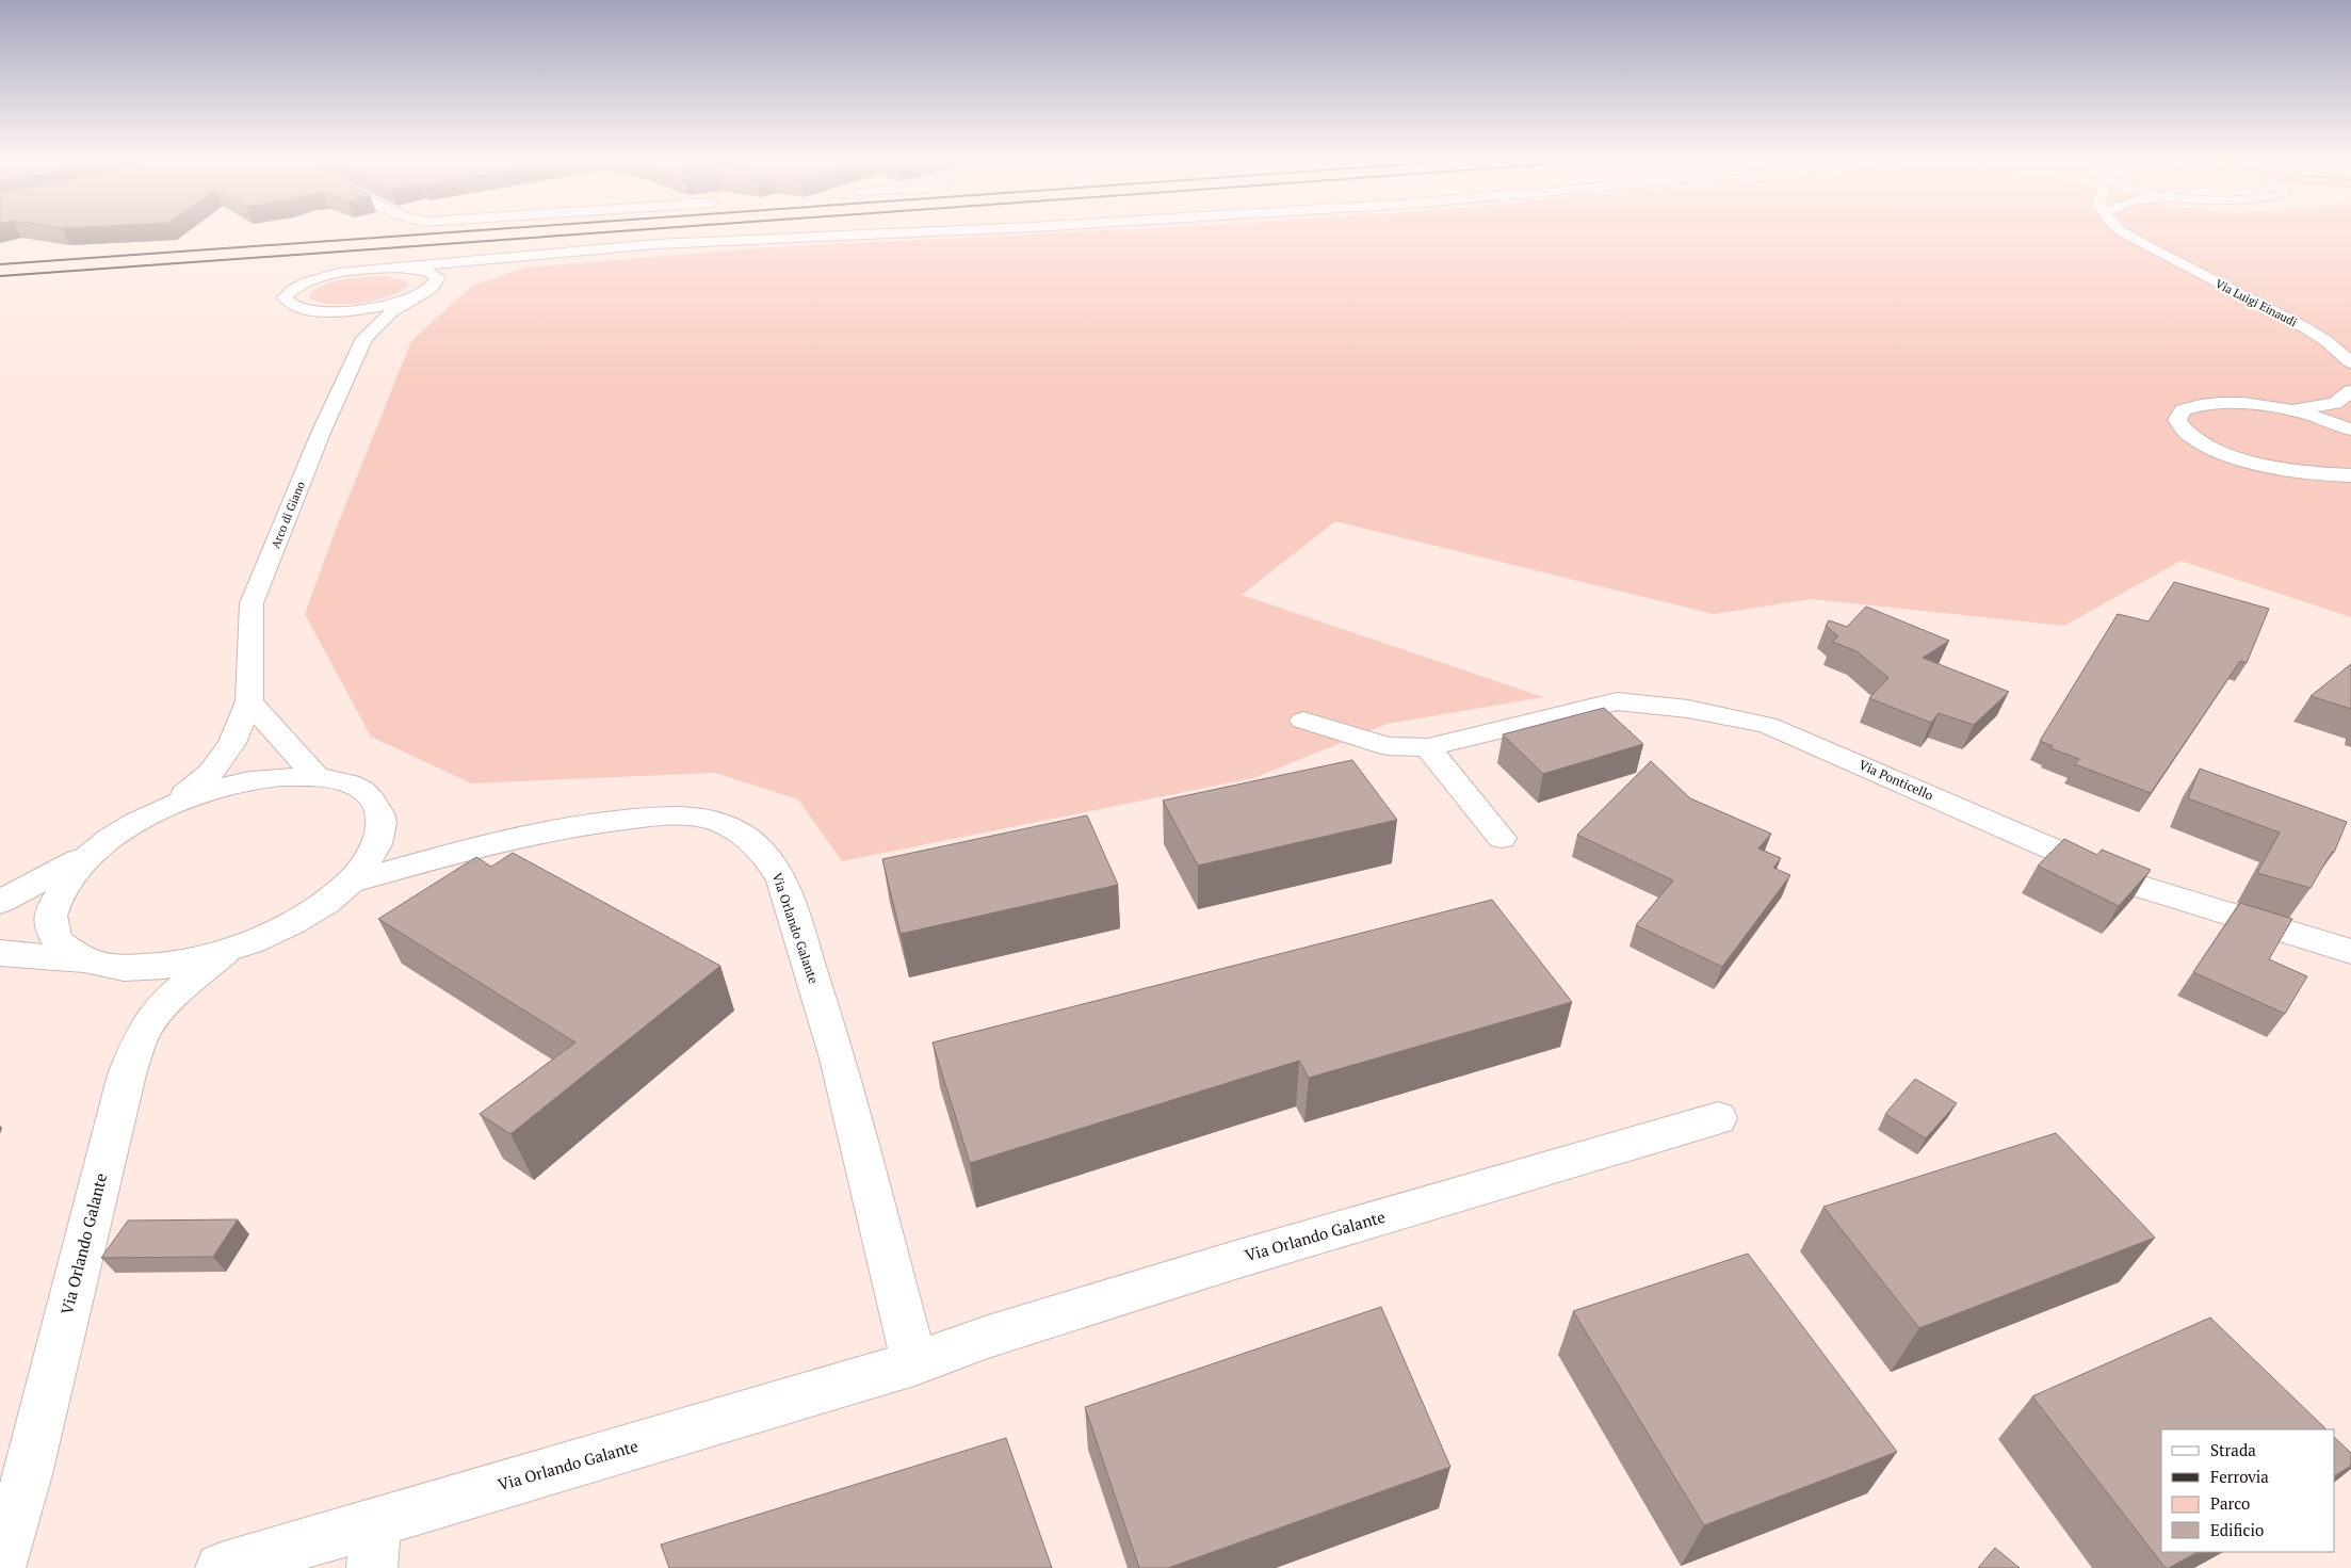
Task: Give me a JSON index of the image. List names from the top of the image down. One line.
{"streets":{"main road":["Via Luigi Einaudi","Arco di Giano","Via Ponticello","Via Orlando Galante"]},"legend":["Strada","Ferrovia","Parco","Edificio"]}
